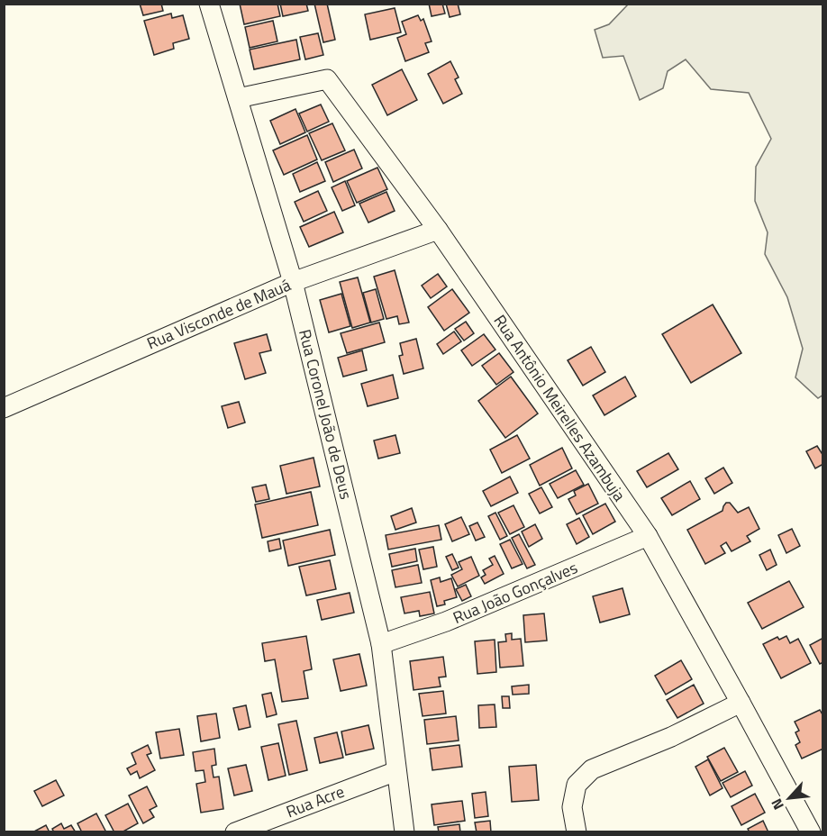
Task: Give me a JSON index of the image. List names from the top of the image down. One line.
{"streets":{"street":["Rua Visconde de Mauá","Rua Antônio Meirelles Azambuja","Rua Coronel João de Deus","Rua João Gonçalves","Rua Acre"]},"crossings":[["Rua Visconde de Mauá","Rua Antônio Meirelles Azambuja"],["Rua Visconde de Mauá","Rua Coronel João de Deus"],["Rua Antônio Meirelles Azambuja","Rua Coronel João de Deus"],["Rua Antônio Meirelles Azambuja","Rua João Gonçalves"],["Rua Coronel João de Deus","Rua João Gonçalves"],["Rua Coronel João de Deus","Rua Acre"]],"north":"bottom left"}
